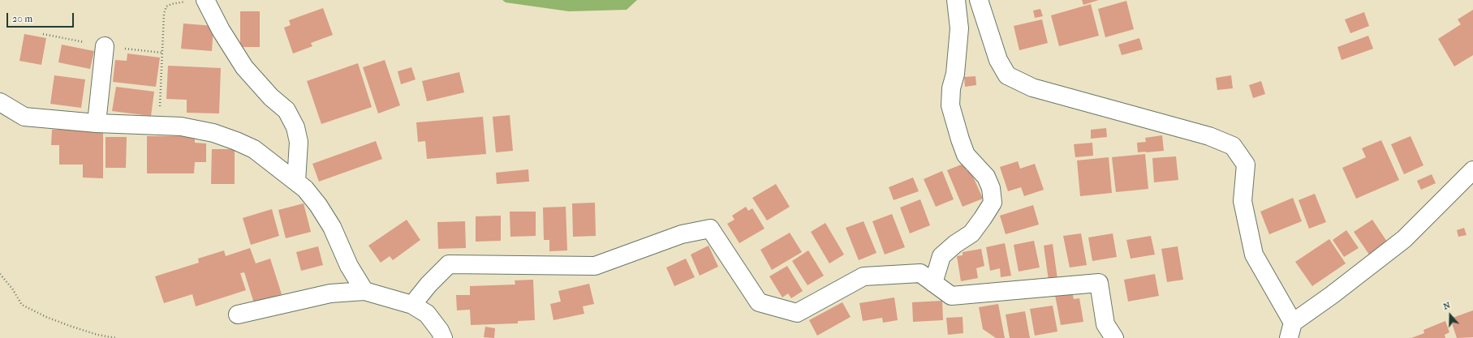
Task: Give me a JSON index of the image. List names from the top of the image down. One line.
{"scale_bar":"20 m","north":"top"}
